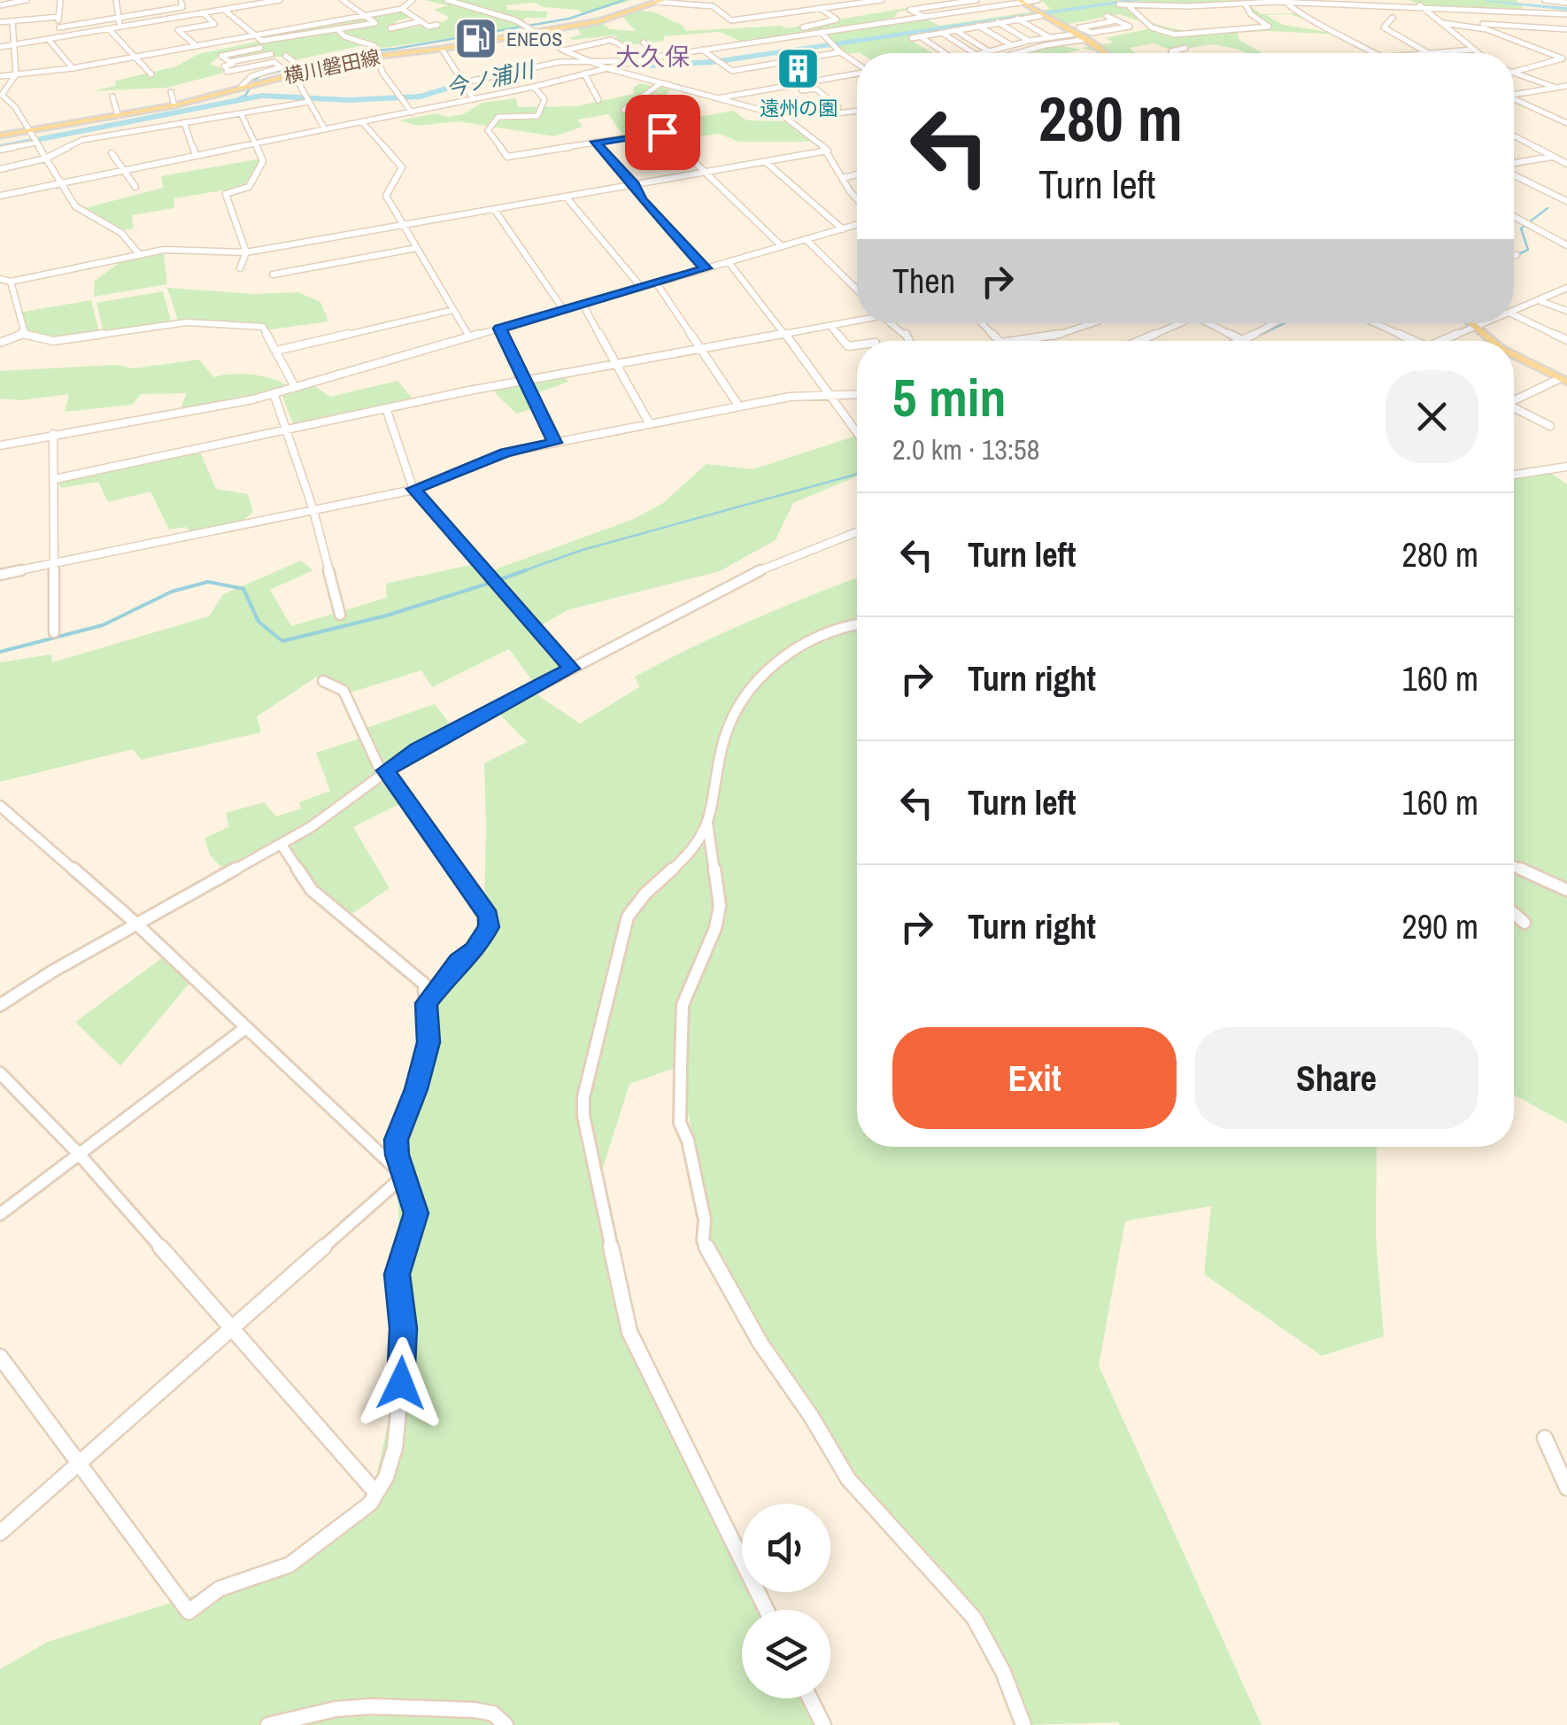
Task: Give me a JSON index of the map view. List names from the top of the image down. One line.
{"streets":{"main road":["横川磐田線"]},"districts":["大久保"],"water":["今ノ浦川"],"places":{"fuel station":["ENEOS"],"building":["遠州の園"]},"page":{"turn":["280 m","Turn left"],"then":"Then","heading":["5 min","2.0 km · 13:58"],"list":[{"name":"Turn left","value":"280 m"},{"name":"Turn right","value":"160 m"},{"name":"Turn left","value":"160 m"},{"name":"Turn right","value":"290 m"}],"buttons":["Exit","Share"]}}
